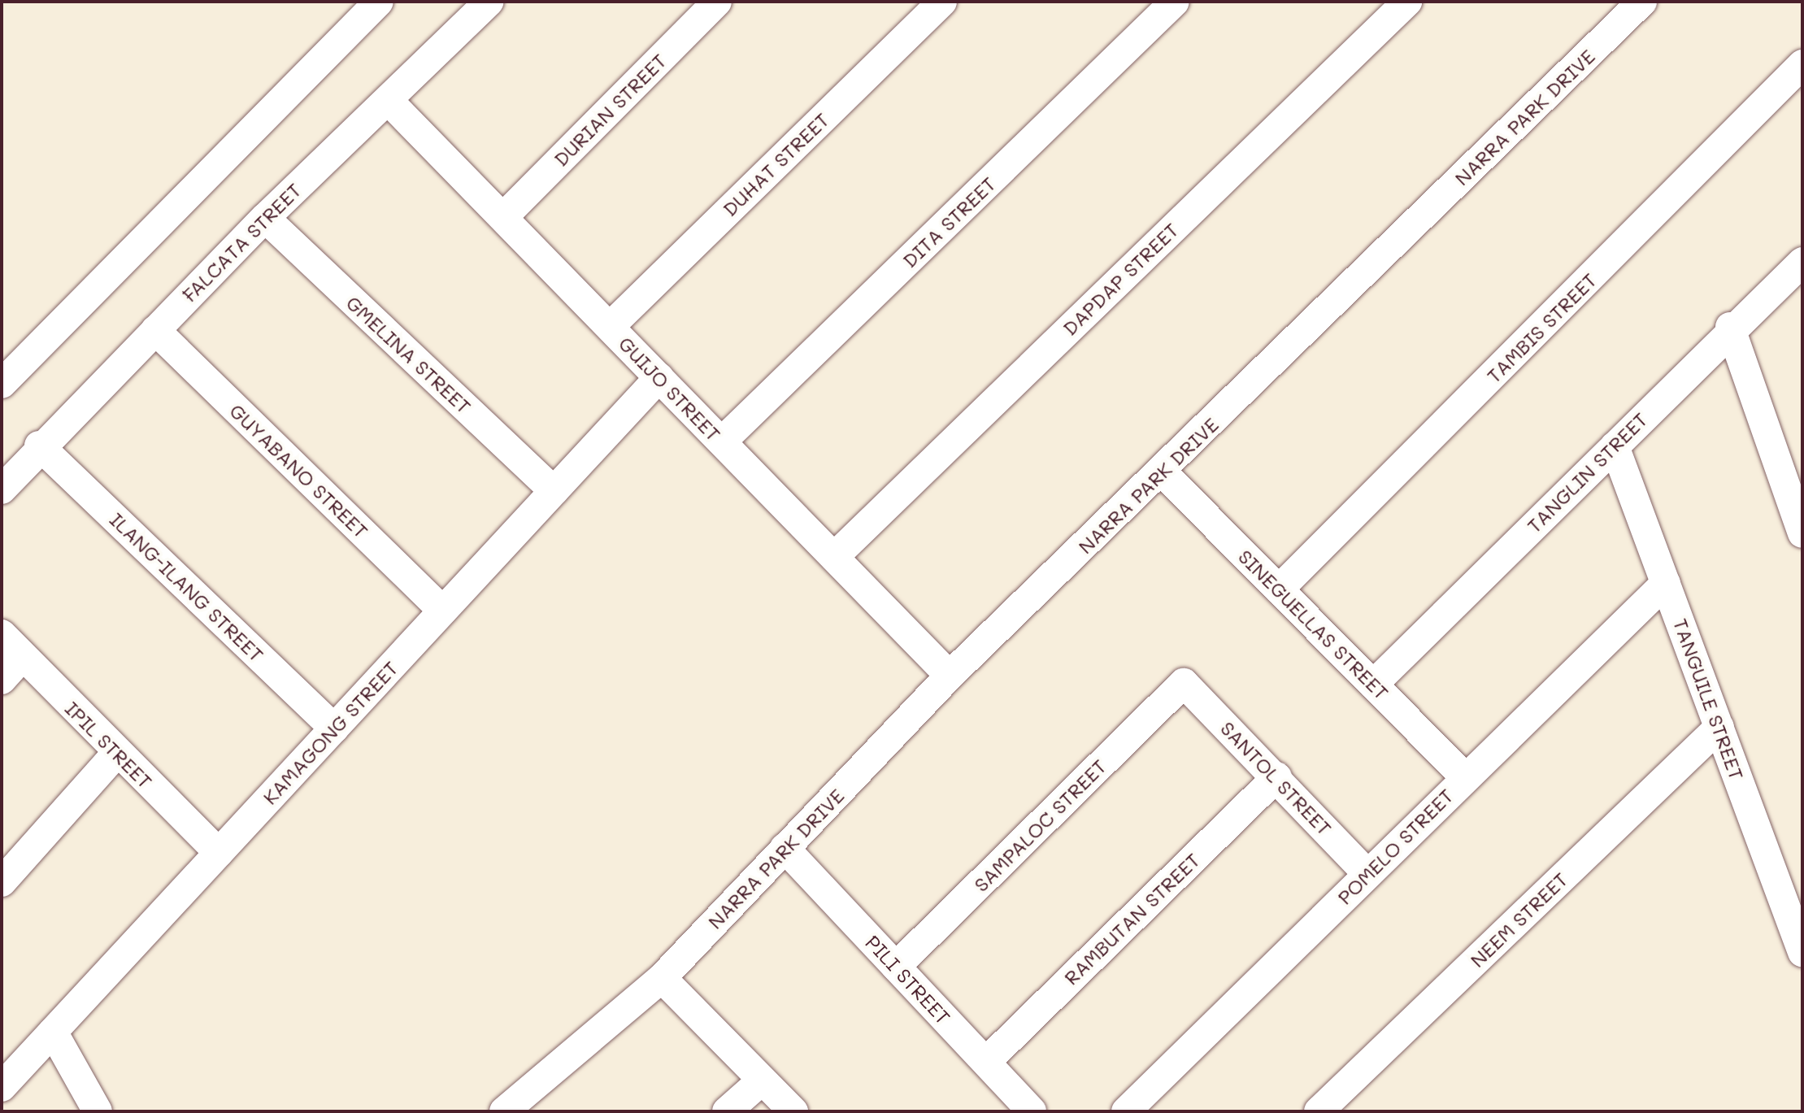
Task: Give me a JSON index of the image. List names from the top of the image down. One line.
{"streets":{"street":["DURIAN STREET","NARRA PARK DRIVE","DUHAT STREET","DITA STREET","FALCATA STREET","DAPDAP STREET","TAMBIS STREET","GMELINA STREET","GUIJO STREET","GUYABANO STREET","TANGLIN STREET","ILANG-ILANG STREET","SINEGUELLAS STREET","TANGUILE STREET","KAMAGONG STREET","IPIL STREET","SANTOL STREET","SAMPALOC STREET","POMELO STREET","RAMBUTAN STREET","NEEM STREET","PILI STREET"]},"crossings":[["DURIAN STREET","GUIJO STREET"],["NARRA PARK DRIVE","GUIJO STREET"],["NARRA PARK DRIVE","SINEGUELLAS STREET"],["NARRA PARK DRIVE","PILI STREET"],["DUHAT STREET","GUIJO STREET"],["DITA STREET","GUIJO STREET"],["FALCATA STREET","GMELINA STREET"],["FALCATA STREET","GUIJO STREET"],["FALCATA STREET","GUYABANO STREET"],["FALCATA STREET","ILANG-ILANG STREET"],["DAPDAP STREET","GUIJO STREET"],["TAMBIS STREET","SINEGUELLAS STREET"],["GMELINA STREET","KAMAGONG STREET"],["GUIJO STREET","KAMAGONG STREET"],["GUYABANO STREET","KAMAGONG STREET"],["TANGLIN STREET","SINEGUELLAS STREET"],["TANGLIN STREET","TANGUILE STREET"],["ILANG-ILANG STREET","KAMAGONG STREET"],["SINEGUELLAS STREET","POMELO STREET"],["TANGUILE STREET","POMELO STREET"],["TANGUILE STREET","NEEM STREET"],["KAMAGONG STREET","IPIL STREET"],["SANTOL STREET","SAMPALOC STREET"],["SANTOL STREET","POMELO STREET"],["SANTOL STREET","RAMBUTAN STREET"],["SAMPALOC STREET","PILI STREET"],["RAMBUTAN STREET","PILI STREET"]]}
